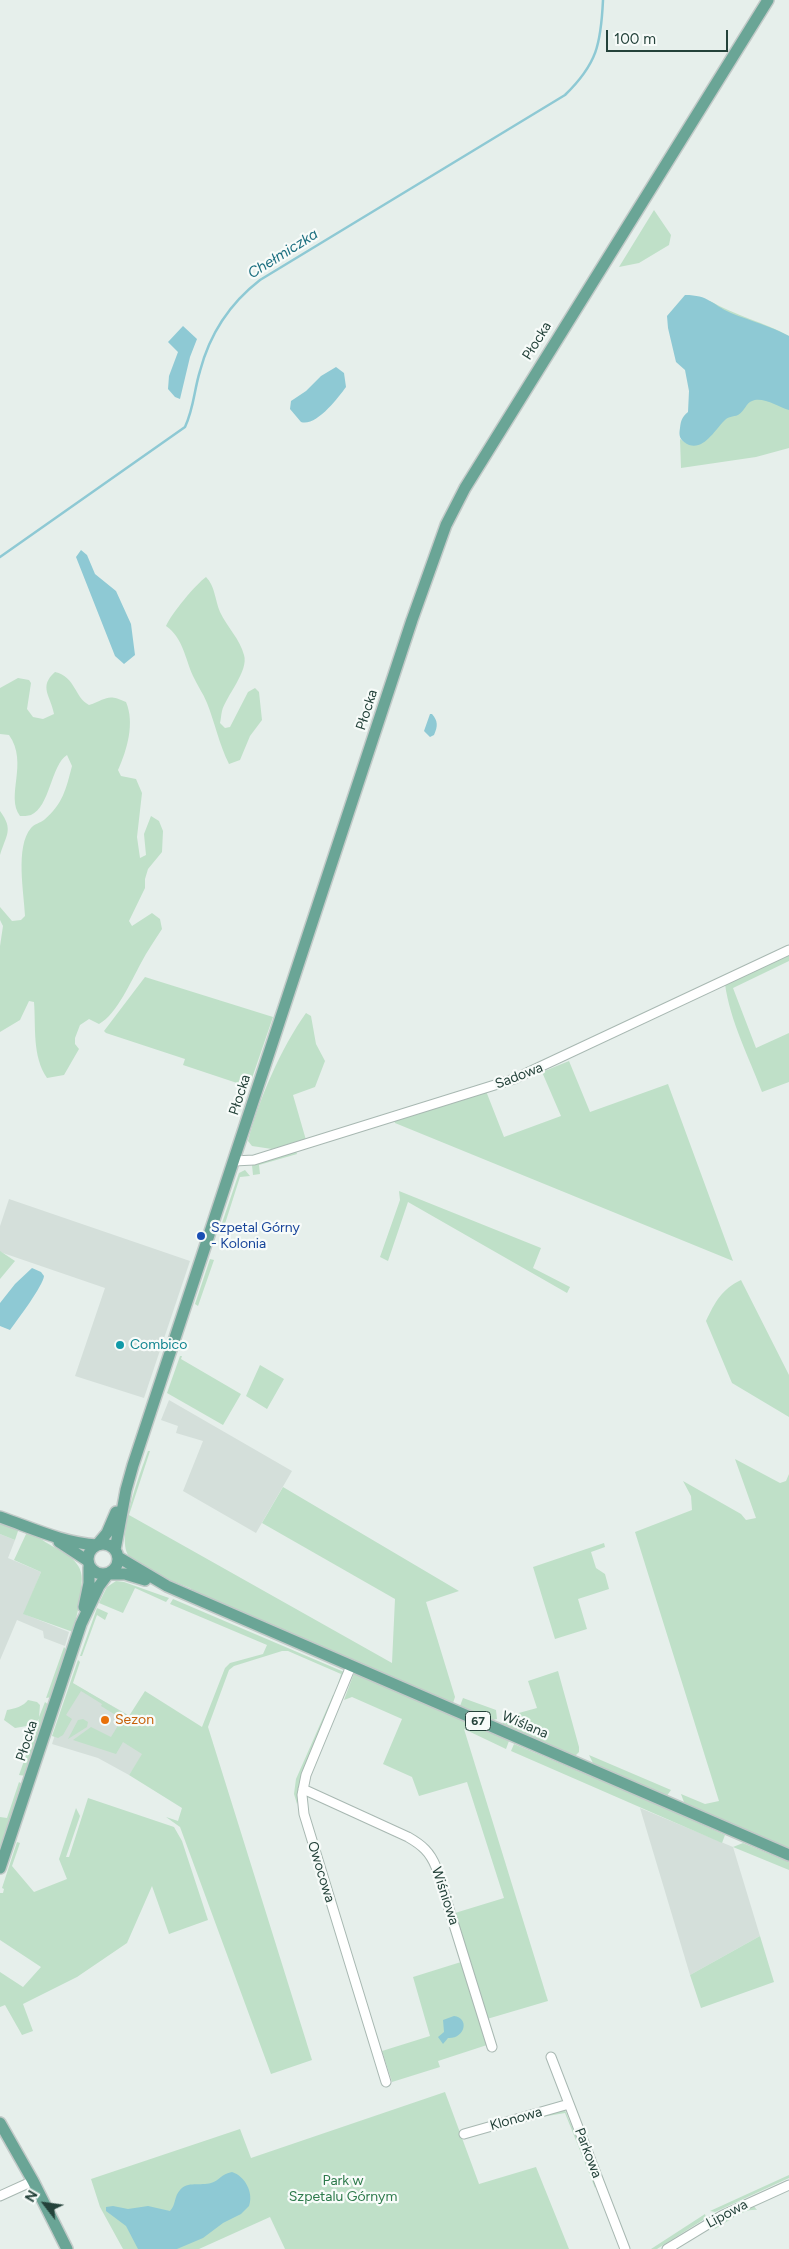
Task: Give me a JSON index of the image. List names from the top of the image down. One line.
{"streets":{"main road":["Płocka","67","Wiślana"],"street":["Sadowa","Owocowa","Wiśniowa","Klonowa","Parkowa","Lipowa"]},"crossings":[["Płocka","Sadowa"],["Płocka","67"],["Płocka","Wiślana"],["67","Wiślana"],["Wiślana","Owocowa"],["Owocowa","Wiśniowa"],["Klonowa","Parkowa"]],"water":["Chełmiczka"],"parks":["Park w Szpetalu Górnym"],"places":["Szpetal Górny - Kolonia","Combico","Sezon"],"scale_bar":"100 m","north":"top left"}
